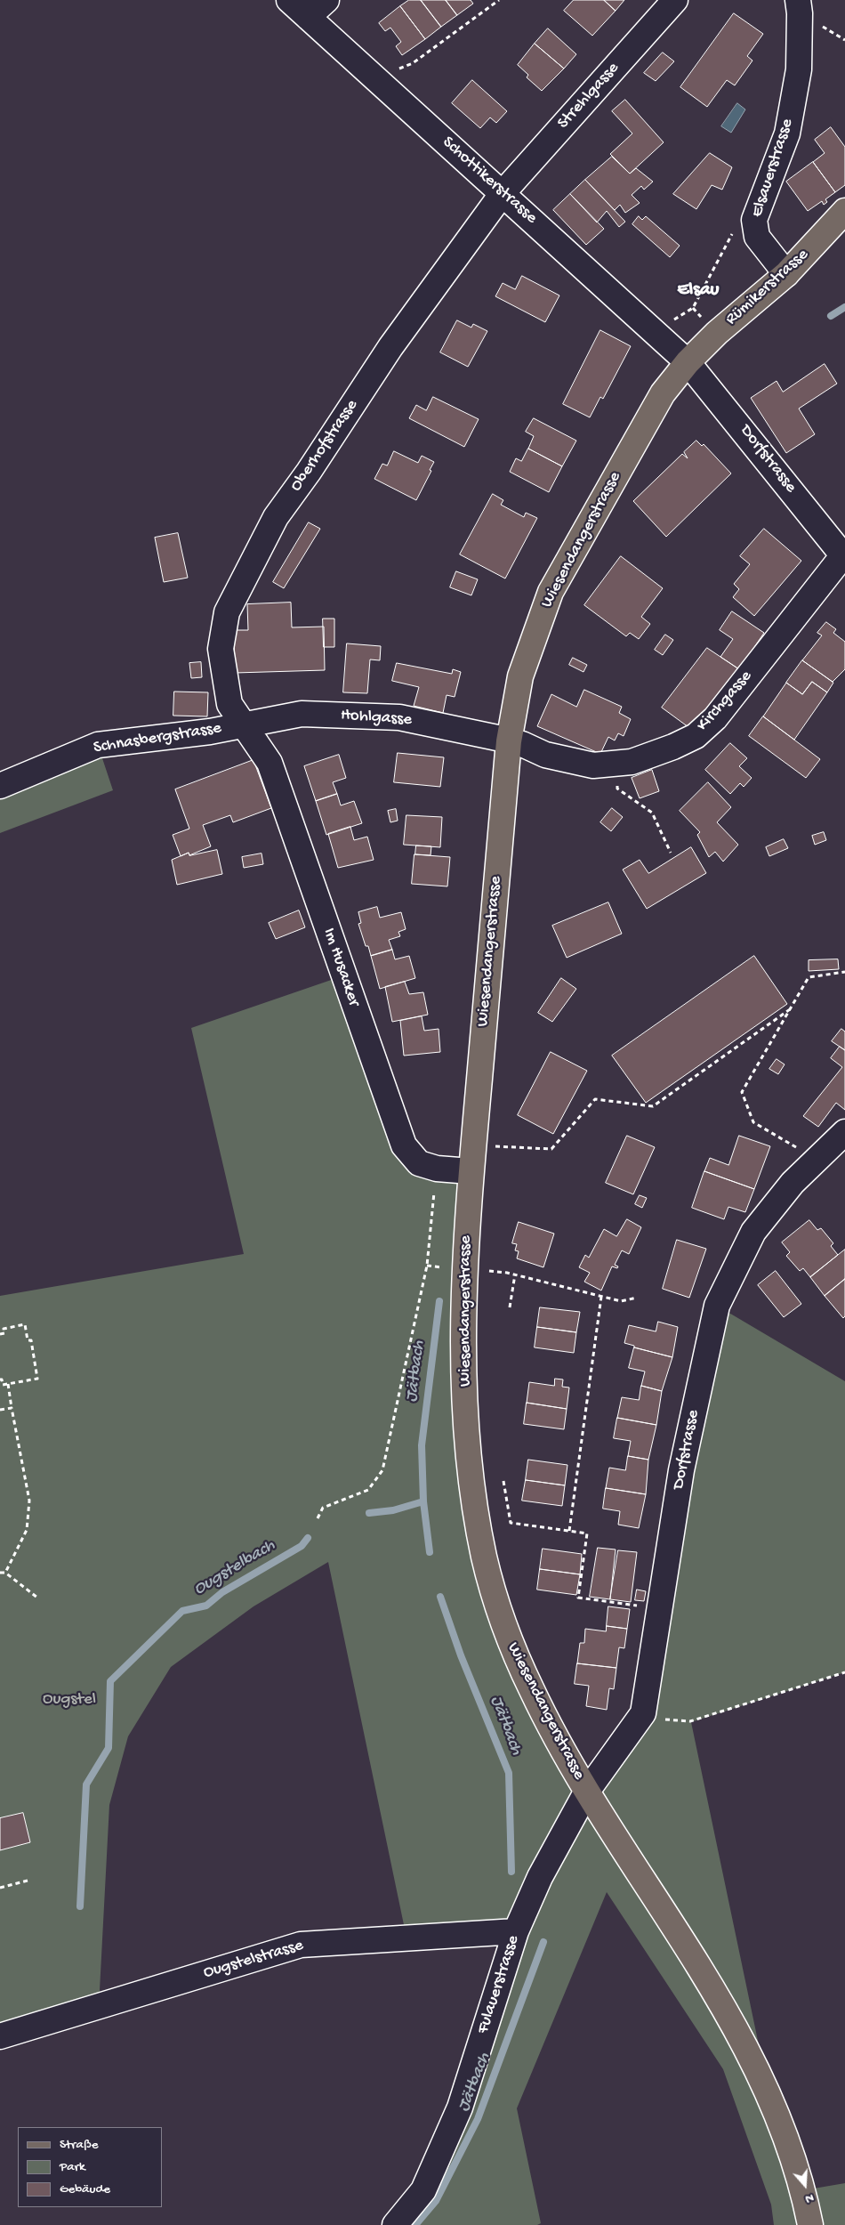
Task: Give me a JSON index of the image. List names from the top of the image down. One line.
{"streets":{"main road":["Rümikerstrasse","Wiesendangerstrasse"],"street":["Strehlgasse","Elsauerstrasse","Schottikerstrasse","Oberhofstrasse","Dorfstrasse","Kirchgasse","Hohlgasse","Schnasbergstrasse","Im Husacker","Ougstelstrasse","Fulauerstrasse"]},"crossings":[["Strehlgasse","Schottikerstrasse"],["Strehlgasse","Oberhofstrasse"],["Elsauerstrasse","Rümikerstrasse"],["Schottikerstrasse","Rümikerstrasse"],["Schottikerstrasse","Oberhofstrasse"],["Schottikerstrasse","Dorfstrasse"],["Schottikerstrasse","Wiesendangerstrasse"],["Rümikerstrasse","Dorfstrasse"],["Rümikerstrasse","Wiesendangerstrasse"],["Oberhofstrasse","Hohlgasse"],["Oberhofstrasse","Schnasbergstrasse"],["Oberhofstrasse","Im Husacker"],["Dorfstrasse","Wiesendangerstrasse"],["Dorfstrasse","Kirchgasse"],["Dorfstrasse","Fulauerstrasse"],["Wiesendangerstrasse","Kirchgasse"],["Wiesendangerstrasse","Hohlgasse"],["Wiesendangerstrasse","Im Husacker"],["Wiesendangerstrasse","Fulauerstrasse"],["Kirchgasse","Hohlgasse"],["Hohlgasse","Schnasbergstrasse"],["Hohlgasse","Im Husacker"],["Schnasbergstrasse","Im Husacker"],["Ougstelstrasse","Fulauerstrasse"]],"districts":["Elsau"],"water":["Jätbach","Ougstelbach"],"parks":["Ougstel"],"legend":["Straße","Park","Gebäude"],"north":"bottom"}
